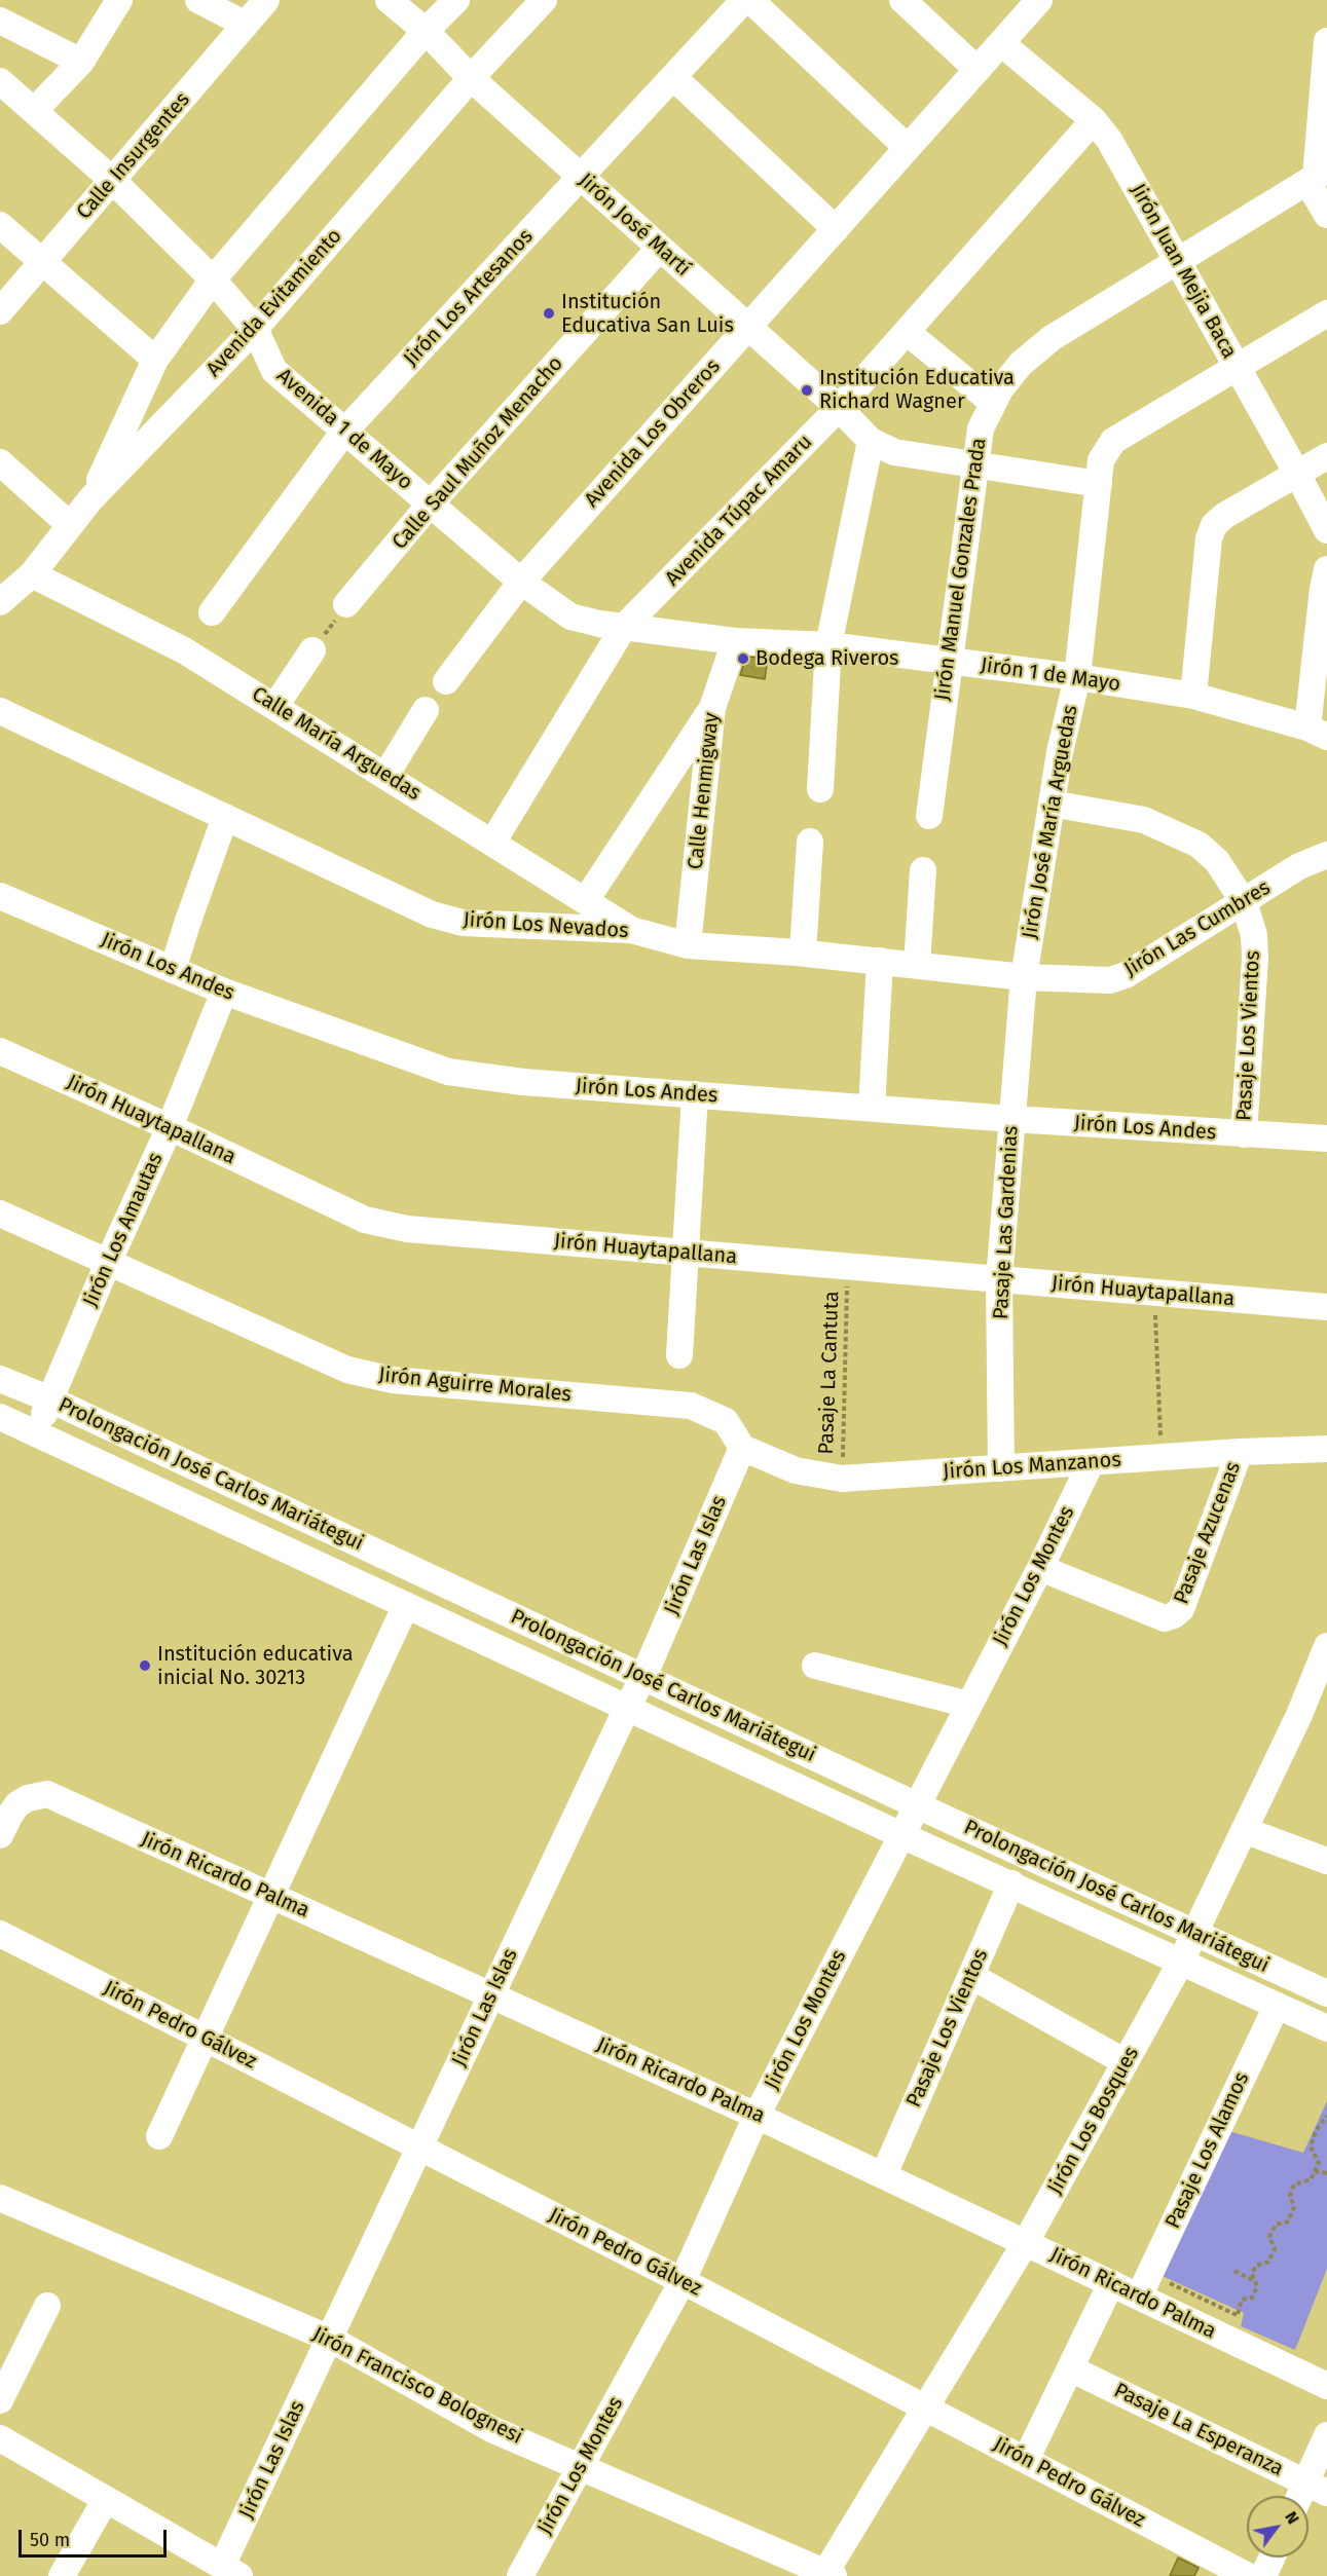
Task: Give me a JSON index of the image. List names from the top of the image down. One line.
{"streets":{"street":["Calle Insurgentes","Jirón José Martí","Jirón Juan Mejia Baca","Jirón Los Artesanos","Avenida Evitamiento","Avenida 1 de Mayo","Avenida Los Obreros","Calle Saul Muñoz Menacho","Avenida Túpac Amaru","Jirón Manuel Gonzales Prada","Jirón 1 de Mayo","Calle María Arguedas","Calle Henmigway","Jirón José María Arguedas","Jirón Los Nevados","Jirón Las Cumbres","Jirón Los Andes","Pasaje Los Vientos","Jirón Huaytapallana","Pasaje Las Gardenias","Jirón Los Amautas","Jirón Aguirre Morales","Jirón Los Manzanos","Prolongación José Carlos Mariátegui","Pasaje Azucenas","Jirón Las Islas","Jirón Los Montes","Jirón Ricardo Palma","Jirón Pedro Gálvez","Jirón Los Bosques","Pasaje Los Alamos","Jirón Francisco Bolognesi","Pasaje La Esperanza"],"path":["Pasaje La Cantuta"]},"crossings":[["Calle Insurgentes","Avenida 1 de Mayo"],["Jirón José Martí","Jirón Los Artesanos"],["Jirón José Martí","Avenida Evitamiento"],["Jirón José Martí","Avenida Los Obreros"],["Jirón José Martí","Calle Saul Muñoz Menacho"],["Jirón José Martí","Avenida Túpac Amaru"],["Jirón José Martí","Jirón Manuel Gonzales Prada"],["Jirón José Martí","Jirón José María Arguedas"],["Jirón Juan Mejia Baca","Avenida Los Obreros"],["Jirón Juan Mejia Baca","Avenida Túpac Amaru"],["Jirón Juan Mejia Baca","Jirón Manuel Gonzales Prada"],["Jirón Juan Mejia Baca","Jirón José María Arguedas"],["Jirón Los Artesanos","Avenida 1 de Mayo"],["Avenida Evitamiento","Avenida 1 de Mayo"],["Avenida Evitamiento","Calle María Arguedas"],["Avenida 1 de Mayo","Avenida Los Obreros"],["Avenida 1 de Mayo","Calle Saul Muñoz Menacho"],["Avenida 1 de Mayo","Jirón 1 de Mayo"],["Avenida Los Obreros","Jirón 1 de Mayo"],["Avenida Túpac Amaru","Jirón 1 de Mayo"],["Avenida Túpac Amaru","Calle María Arguedas"],["Jirón Manuel Gonzales Prada","Jirón 1 de Mayo"],["Jirón 1 de Mayo","Calle Henmigway"],["Jirón 1 de Mayo","Jirón José María Arguedas"],["Calle María Arguedas","Jirón Los Nevados"],["Calle Henmigway","Jirón Los Nevados"],["Jirón José María Arguedas","Jirón Los Nevados"],["Jirón José María Arguedas","Jirón Las Cumbres"],["Jirón José María Arguedas","Pasaje Los Vientos"],["Jirón José María Arguedas","Pasaje Las Gardenias"],["Jirón Los Nevados","Jirón Las Cumbres"],["Jirón Los Nevados","Pasaje Las Gardenias"],["Jirón Las Cumbres","Pasaje Los Vientos"],["Jirón Las Cumbres","Pasaje Las Gardenias"],["Jirón Los Andes","Pasaje Los Vientos"],["Jirón Los Andes","Pasaje Las Gardenias"],["Jirón Los Andes","Jirón Los Amautas"],["Pasaje Los Vientos","Prolongación José Carlos Mariátegui"],["Pasaje Los Vientos","Jirón Ricardo Palma"],["Jirón Huaytapallana","Pasaje Las Gardenias"],["Jirón Huaytapallana","Jirón Los Amautas"],["Jirón Huaytapallana","Pasaje La Cantuta"],["Pasaje Las Gardenias","Jirón Los Manzanos"],["Jirón Los Amautas","Jirón Aguirre Morales"],["Jirón Los Amautas","Prolongación José Carlos Mariátegui"],["Pasaje La Cantuta","Jirón Los Manzanos"],["Jirón Aguirre Morales","Jirón Los Manzanos"],["Jirón Aguirre Morales","Jirón Las Islas"],["Jirón Los Manzanos","Pasaje Azucenas"],["Jirón Los Manzanos","Jirón Las Islas"],["Jirón Los Manzanos","Jirón Los Montes"],["Prolongación José Carlos Mariátegui","Jirón Las Islas"],["Prolongación José Carlos Mariátegui","Jirón Los Montes"],["Prolongación José Carlos Mariátegui","Jirón Los Bosques"],["Prolongación José Carlos Mariátegui","Pasaje Los Alamos"],["Pasaje Azucenas","Jirón Los Montes"],["Jirón Las Islas","Jirón Ricardo Palma"],["Jirón Las Islas","Jirón Pedro Gálvez"],["Jirón Las Islas","Jirón Francisco Bolognesi"],["Jirón Los Montes","Jirón Ricardo Palma"],["Jirón Los Montes","Jirón Pedro Gálvez"],["Jirón Los Montes","Jirón Francisco Bolognesi"],["Jirón Ricardo Palma","Jirón Los Bosques"],["Jirón Ricardo Palma","Pasaje Los Alamos"],["Jirón Pedro Gálvez","Jirón Los Bosques"],["Jirón Los Bosques","Jirón Francisco Bolognesi"]],"places":["Institución Educativa San Luis","Institución Educativa Richard Wagner","Bodega Riveros","Institución educativa inicial No. 30213"],"scale_bar":"50 m","north":"top right"}
